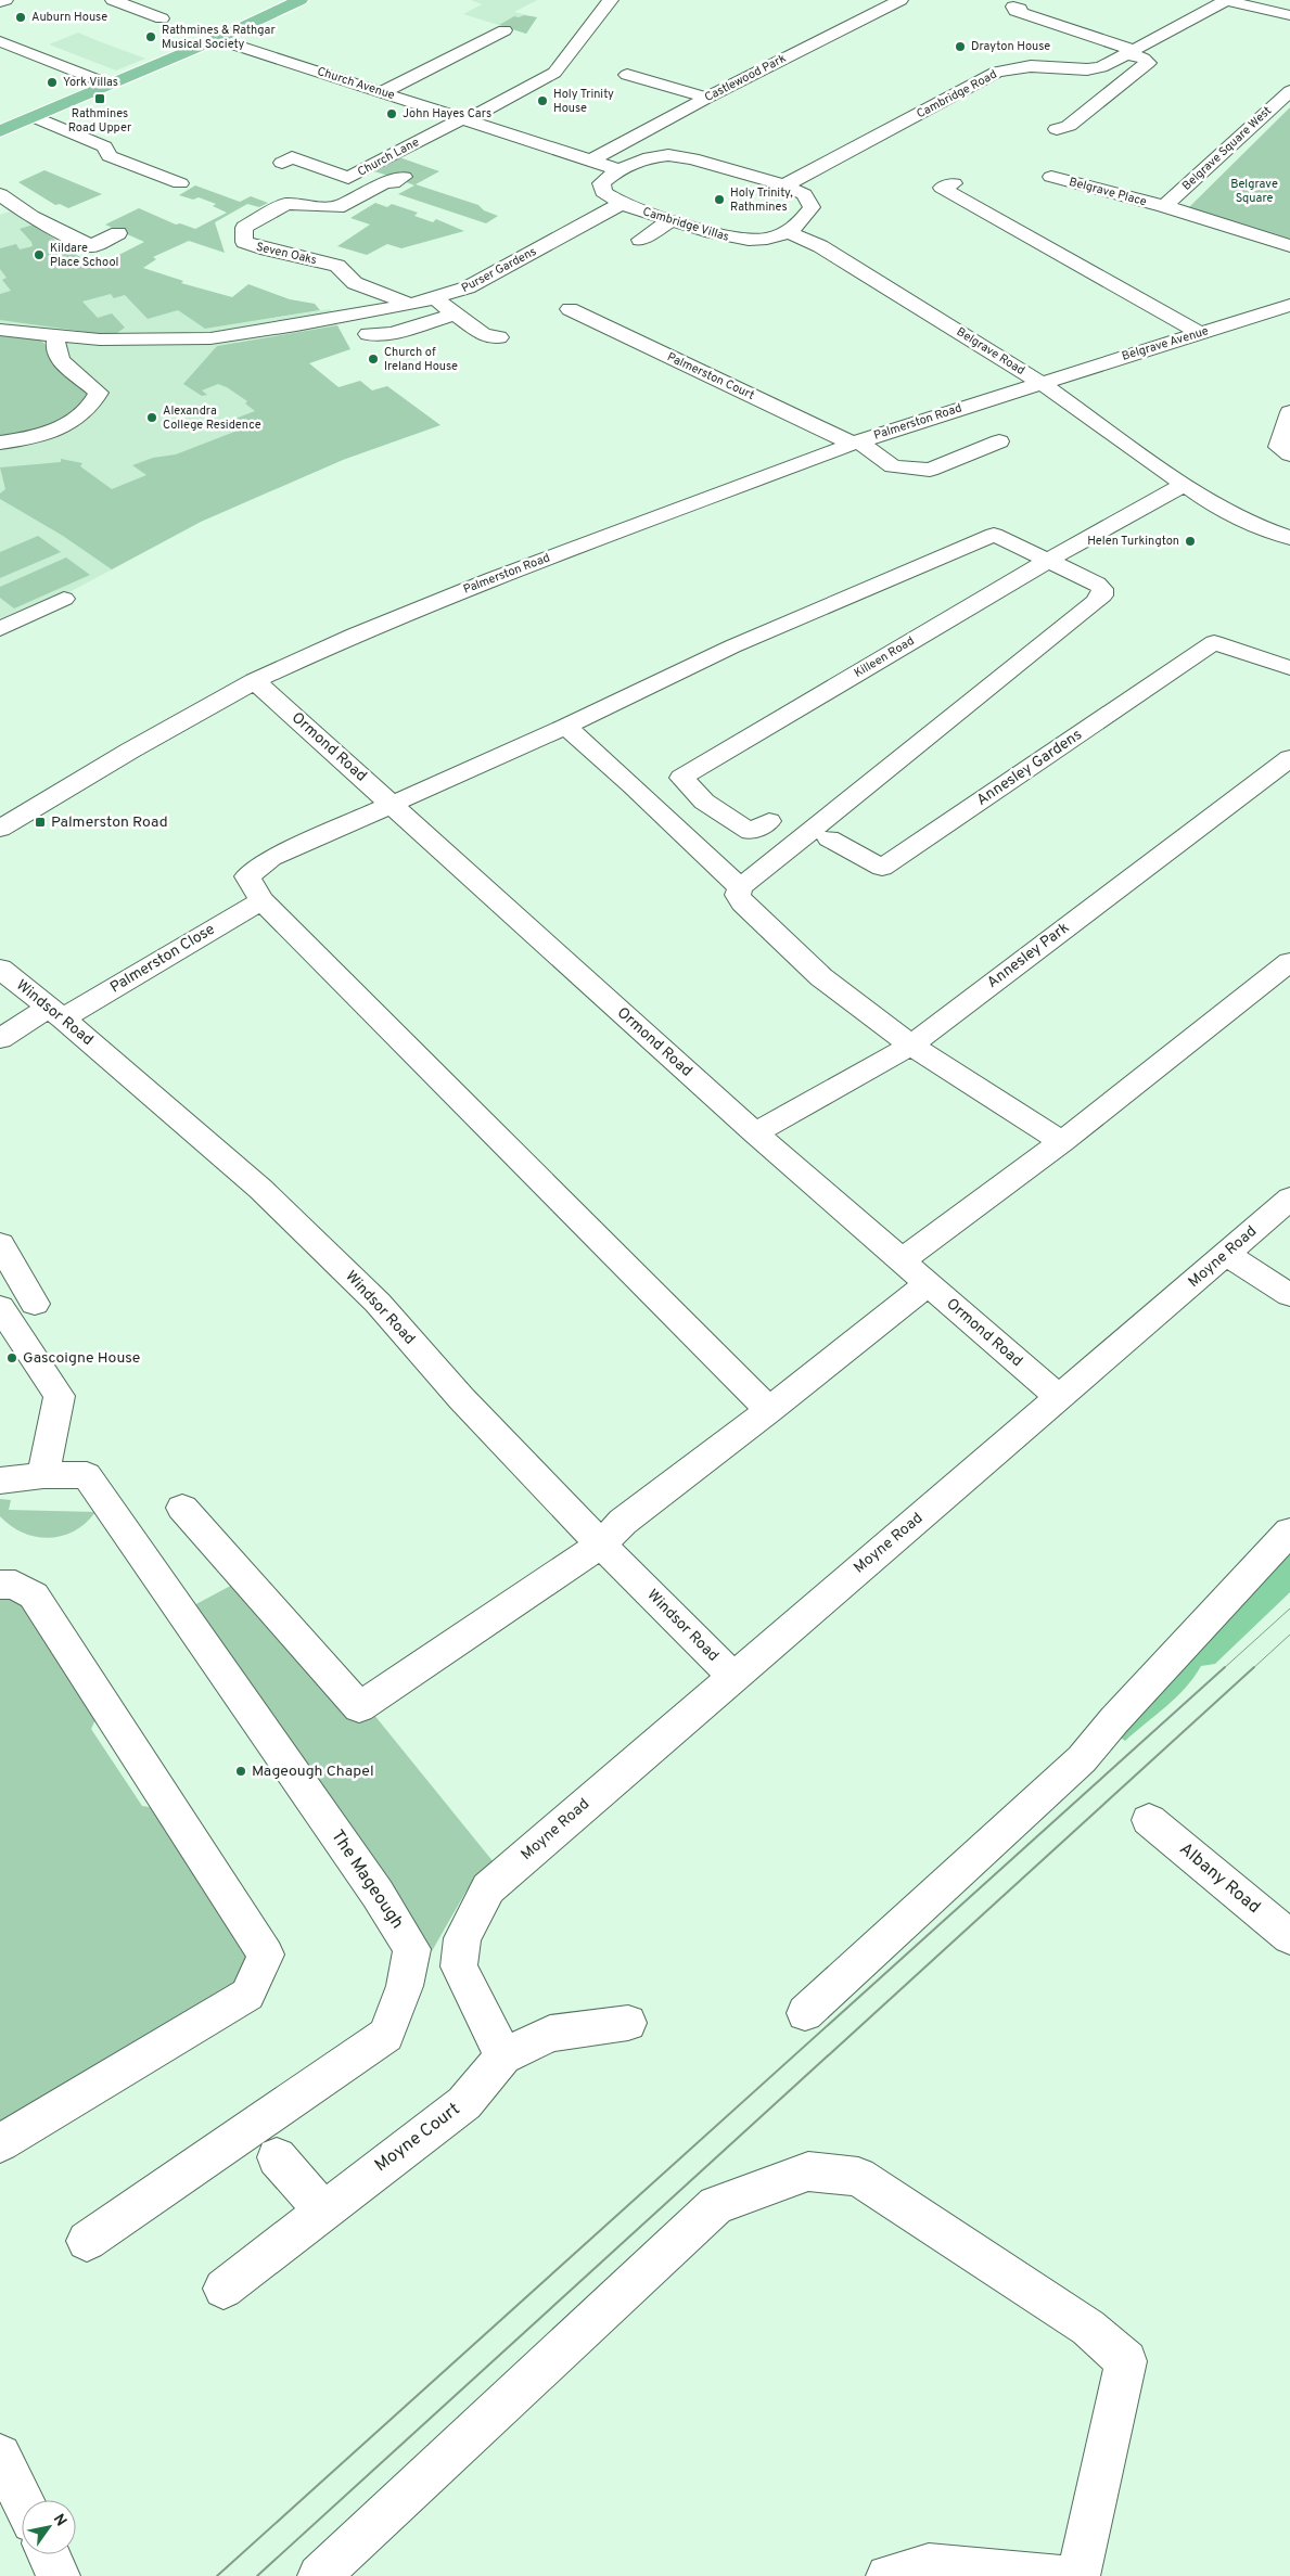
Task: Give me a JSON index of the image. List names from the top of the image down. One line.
{"streets":{"street":["Castlewood Park","Church Avenue","Cambridge Road","Belgrave Square West","Church Lane","Belgrave Place","Cambridge Villas","Seven Oaks","Purser Gardens","Belgrave Avenue","Belgrave Road","Palmerston Court","Palmerston Road","Killeen Road","Ormond Road","Annesley Gardens","Annesley Park","Palmerston Close","Windsor Road","Moyne Road","Albany Road","The Mageough","Moyne Court"]},"crossings":[["Castlewood Park","Church Avenue"],["Church Avenue","Church Lane"],["Church Avenue","Cambridge Villas"],["Cambridge Road","Cambridge Villas"],["Belgrave Square West","Belgrave Place"],["Cambridge Villas","Purser Gardens"],["Cambridge Villas","Belgrave Road"],["Seven Oaks","Purser Gardens"],["Belgrave Avenue","Belgrave Road"],["Belgrave Avenue","Palmerston Road"],["Belgrave Road","Palmerston Road"],["Belgrave Road","Killeen Road"],["Palmerston Court","Palmerston Road"],["Palmerston Road","Ormond Road"],["Ormond Road","Annesley Park"],["Ormond Road","Moyne Road"],["Palmerston Close","Windsor Road"],["Windsor Road","Moyne Road"],["Moyne Road","Moyne Court"]],"parks":["Belgrave Square"],"places":{"other":["Auburn House","Rathmines & Rathgar Musical Society","Drayton House","York Villas","Holy Trinity House","John Hayes Cars","Holy Trinity, Rathmines","Kildare Place School","Church of Ireland House","Alexandra College Residence","Helen Turkington","Gascoigne House","Mageough Chapel"],"transit":["Rathmines Road Upper","Palmerston Road"]},"north":"top right"}
